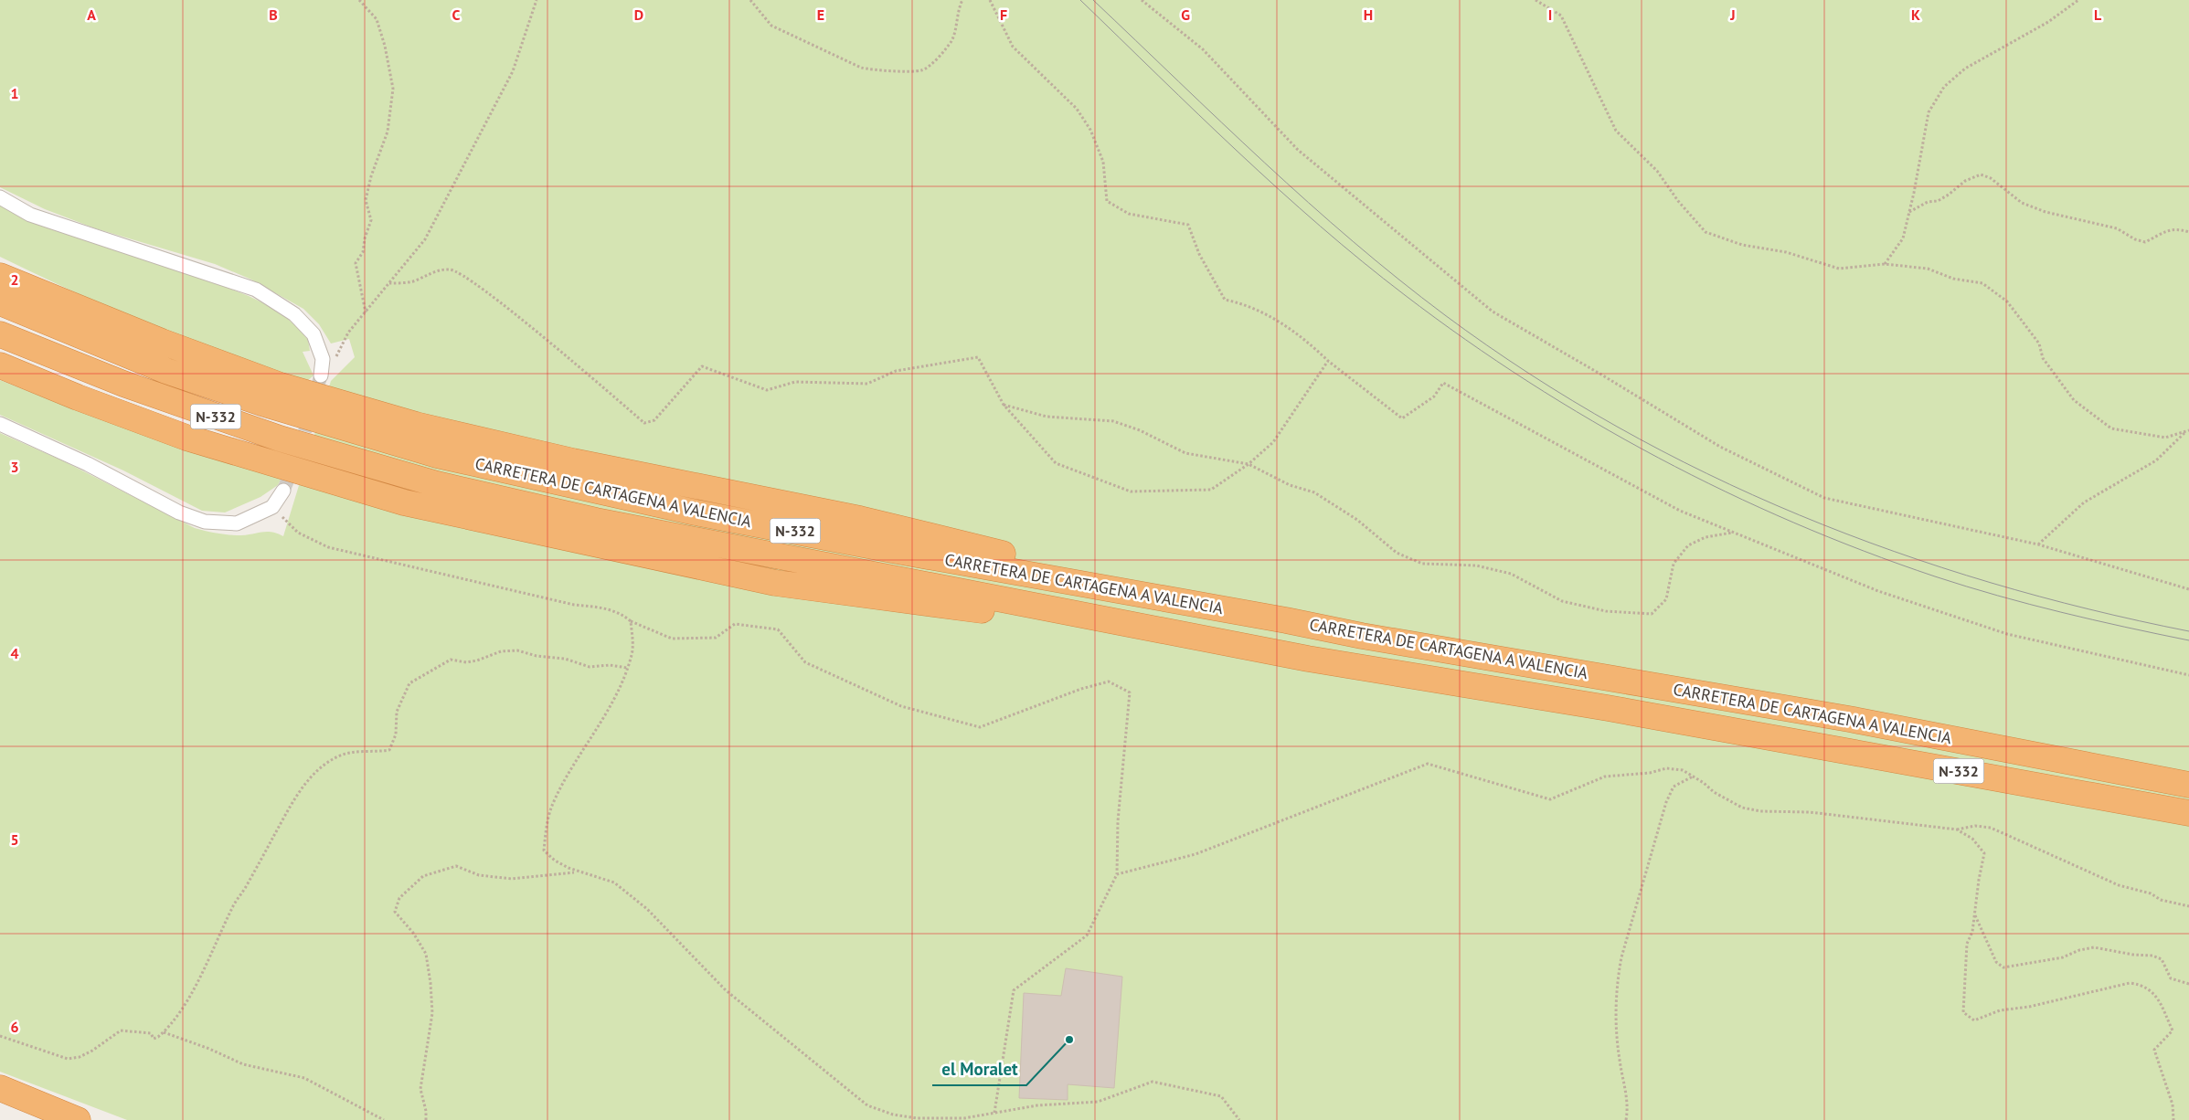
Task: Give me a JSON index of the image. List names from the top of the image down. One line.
{"streets":{"highway":["N-332","CARRETERA DE CARTAGENA A VALENCIA"]},"crossings":[["N-332","CARRETERA DE CARTAGENA A VALENCIA"]],"places":["el Moralet"],"grid":{"columns":["A","B","C","D","E","F","G","H","I","J","K","L"],"rows":["1","2","3","4","5","6"]}}
